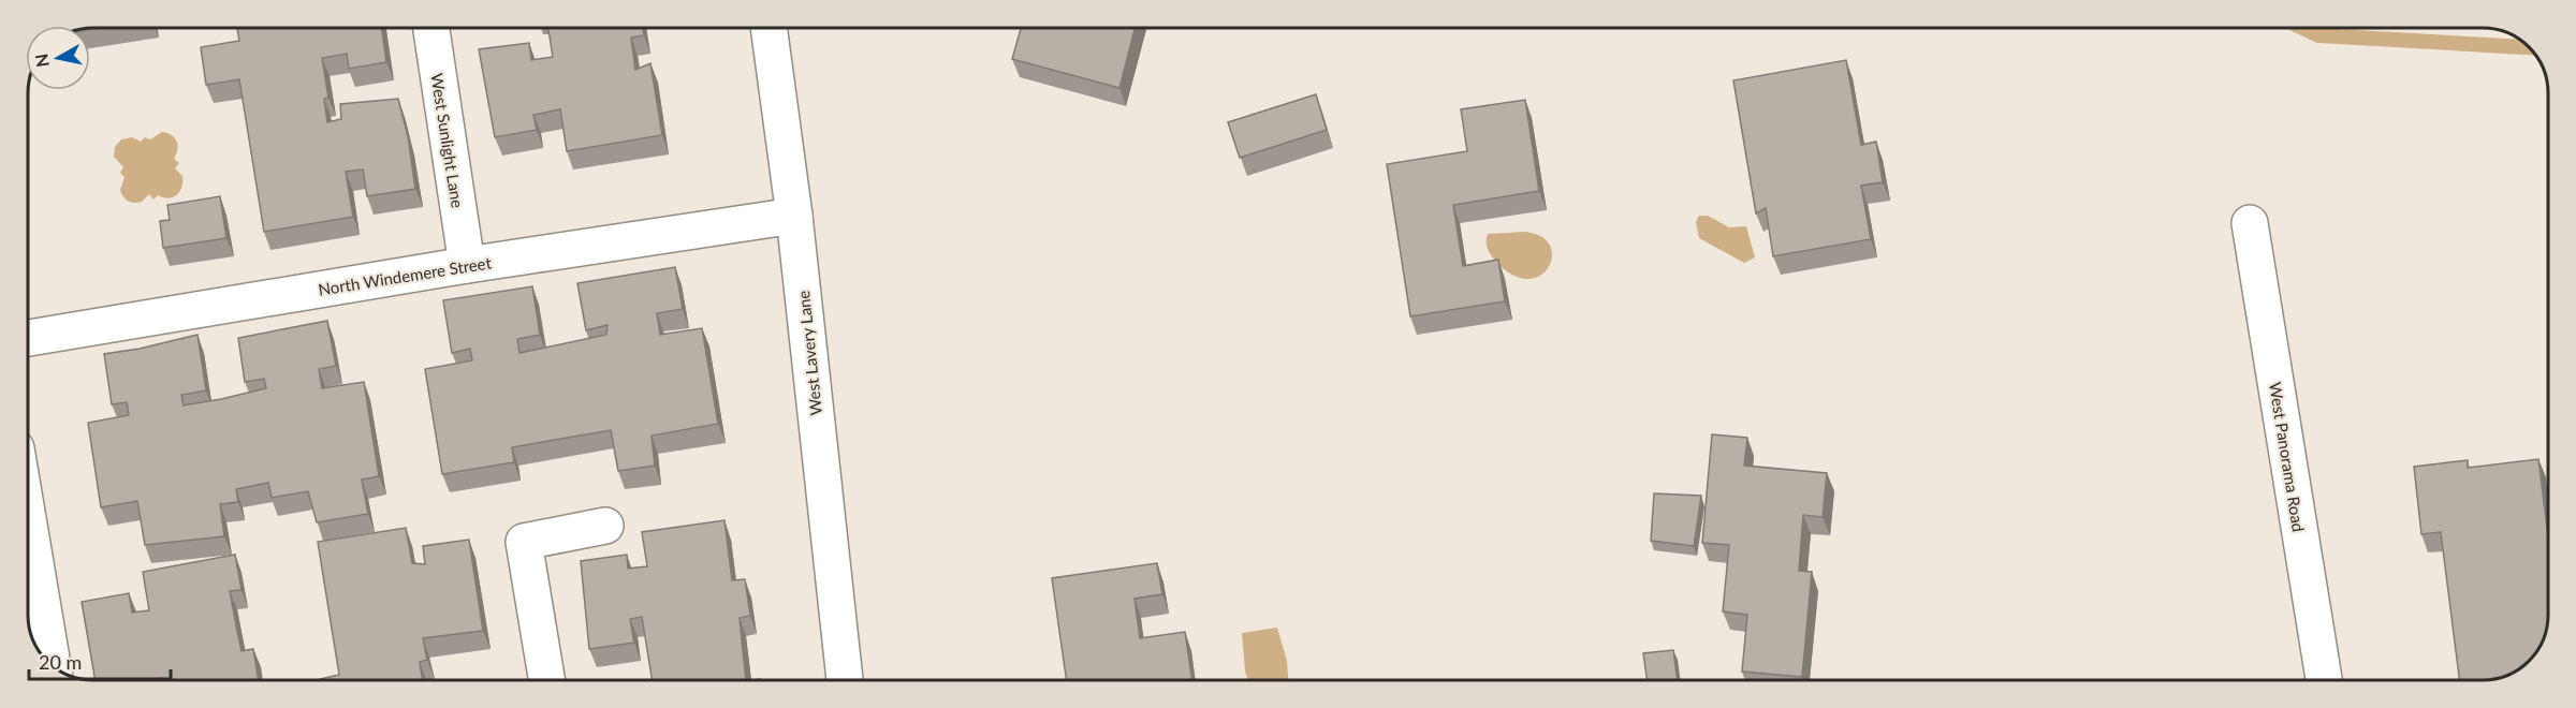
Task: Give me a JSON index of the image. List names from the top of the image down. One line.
{"streets":{"street":["West Sunlight Lane","North Windemere Street","West Lavery Lane","West Panorama Road"]},"crossings":[["West Sunlight Lane","North Windemere Street"],["North Windemere Street","West Lavery Lane"]],"scale_bar":"20 m","north":"left"}
